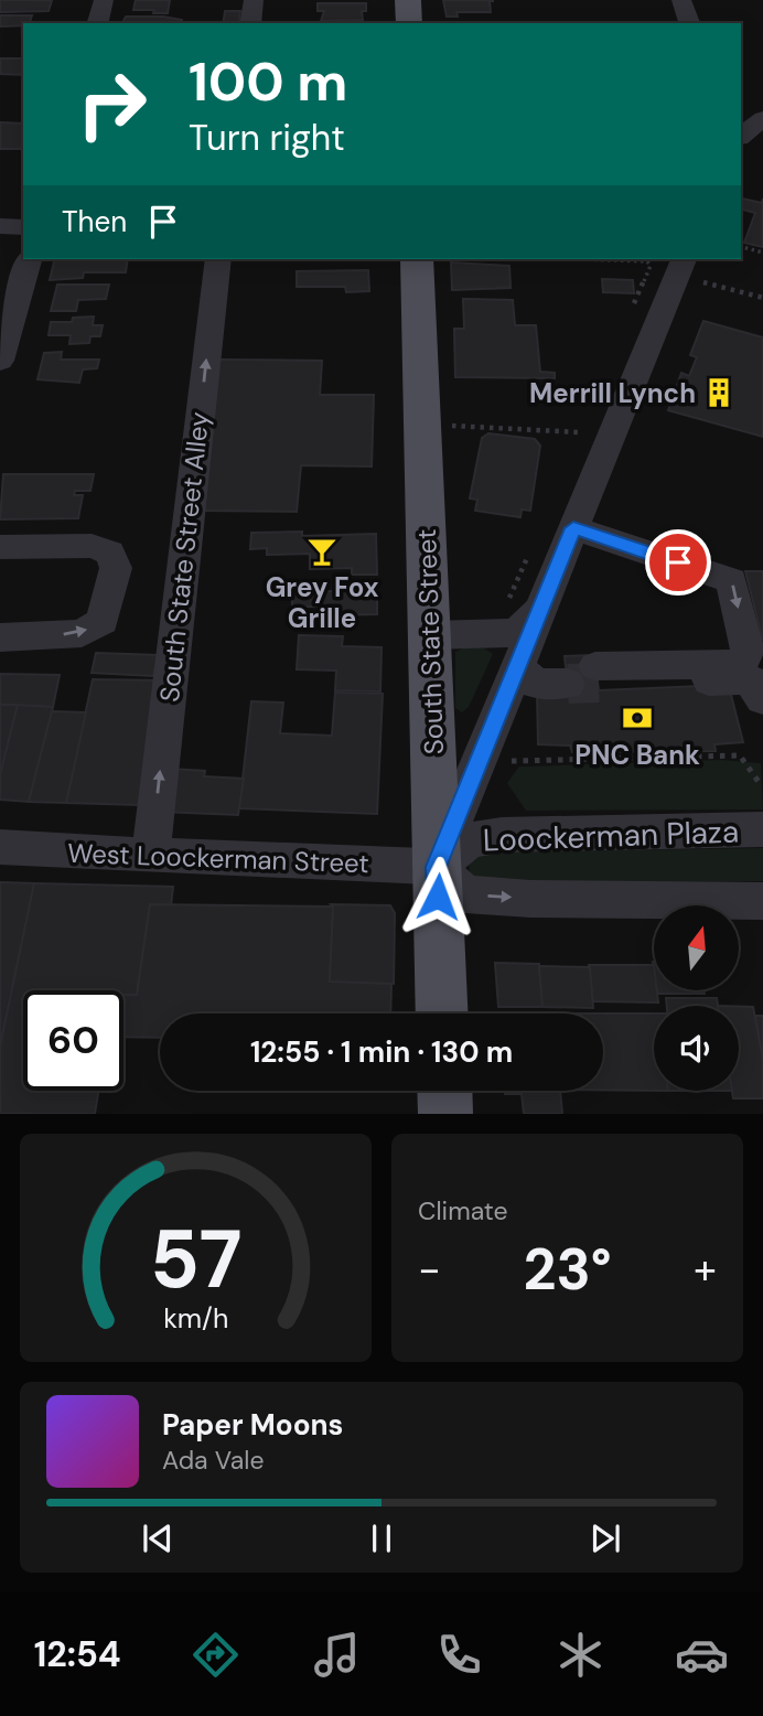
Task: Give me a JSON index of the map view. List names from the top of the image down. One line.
{"streets":{"main road":["South State Street"],"street":["South State Street Alley","Loockerman Plaza","West Loockerman Street"]},"crossings":[["South State Street Alley","West Loockerman Street"],["South State Street","Loockerman Plaza"],["South State Street","West Loockerman Street"],["Loockerman Plaza","West Loockerman Street"]],"one_way":["South State Street Alley"],"places":{"building":["Merrill Lynch"],"bar":["Grey Fox Grille"],"bank":["PNC Bank"]},"north":"top","page":{"turn":["100 m","Turn right"],"then":"Then","limit":"60","trip":"12:55 · 1 min · 130 m","tile":"Climate","heat":["−","23°","+"],"song":["Paper Moons","Ada Vale"],"tabs":"12:54","gauge":["57","km/h"]}}
